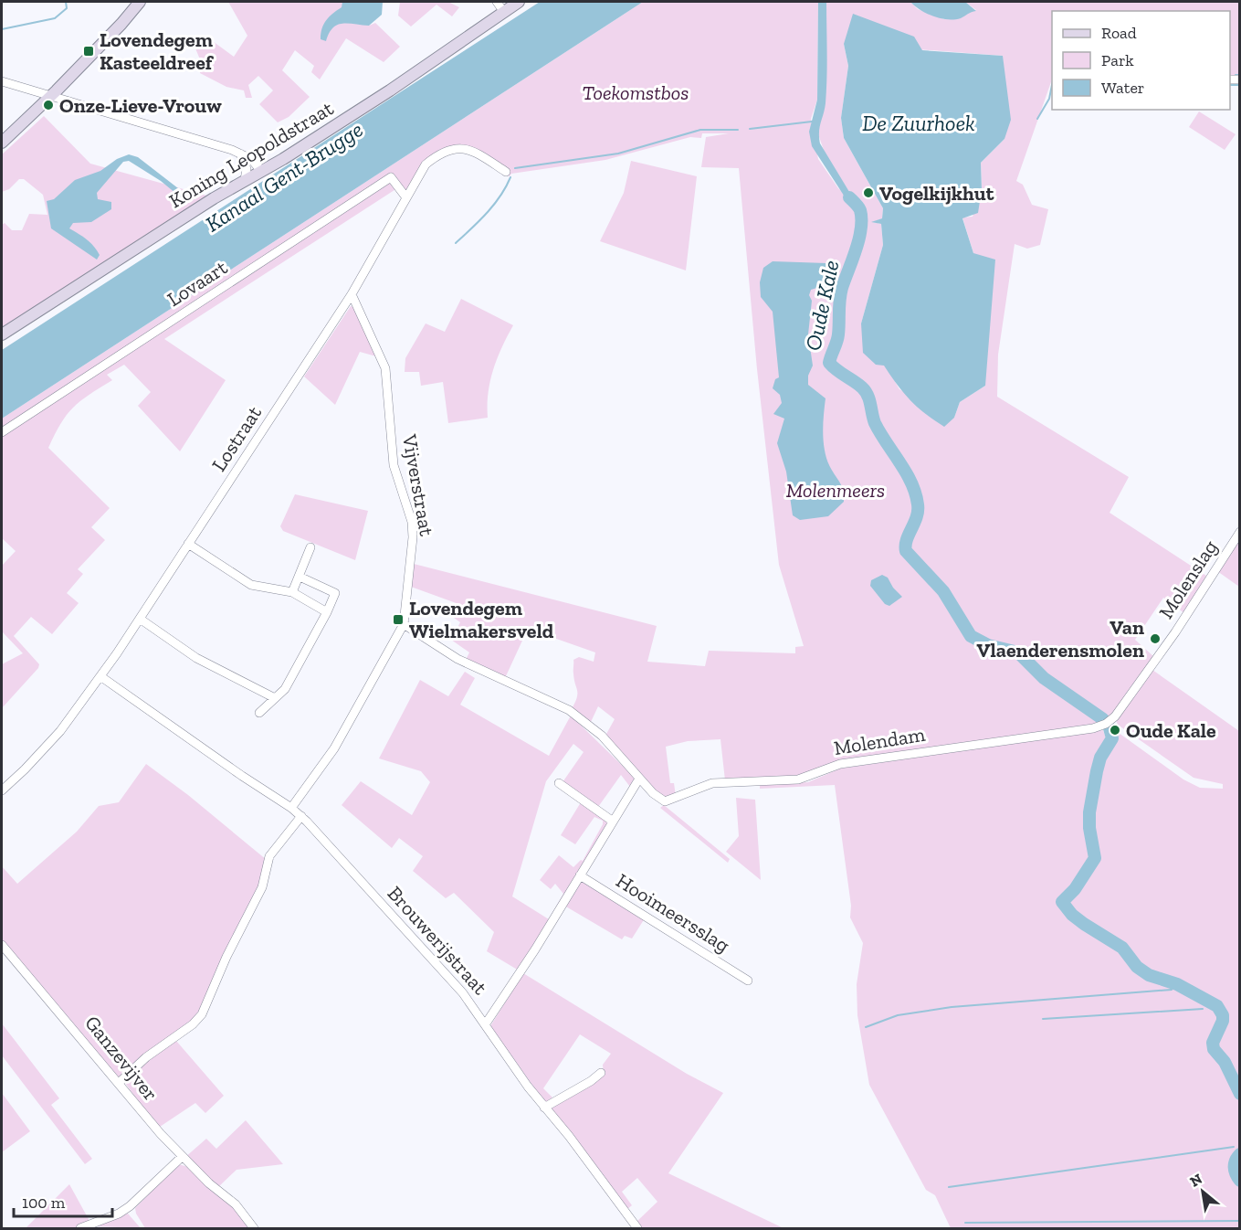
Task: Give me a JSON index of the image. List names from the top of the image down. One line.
{"streets":{"street":["Koning Leopoldstraat","Lovaart","Lostraat","Vijverstraat","Molenslag","Molendam","Hooimeersslag","Brouwerijstraat","Ganzevijver"]},"crossings":[["Lovaart","Lostraat"],["Lostraat","Vijverstraat"],["Lostraat","Brouwerijstraat"],["Molenslag","Molendam"]],"water":["De Zuurhoek","Kanaal Gent-Brugge","Oude Kale"],"parks":["Toekomstbos","Molenmeers"],"places":{"transit":["Lovendegem Kasteeldreef","Lovendegem Wielmakersveld"],"other":["Onze-Lieve-Vrouw","Vogelkijkhut","Van Vlaenderensmolen","Oude Kale"]},"legend":["Road","Park","Water"],"scale_bar":"100 m","north":"top left"}
